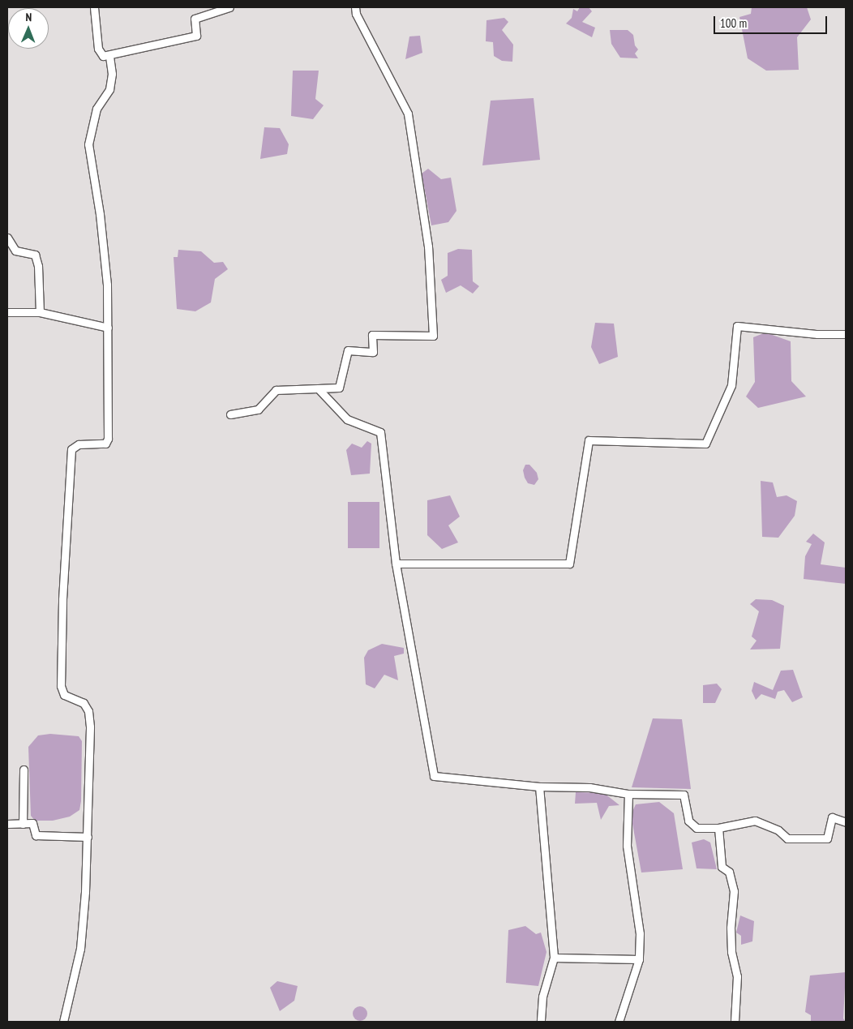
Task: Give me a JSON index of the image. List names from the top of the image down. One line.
{"scale_bar":"100 m","north":"top"}
